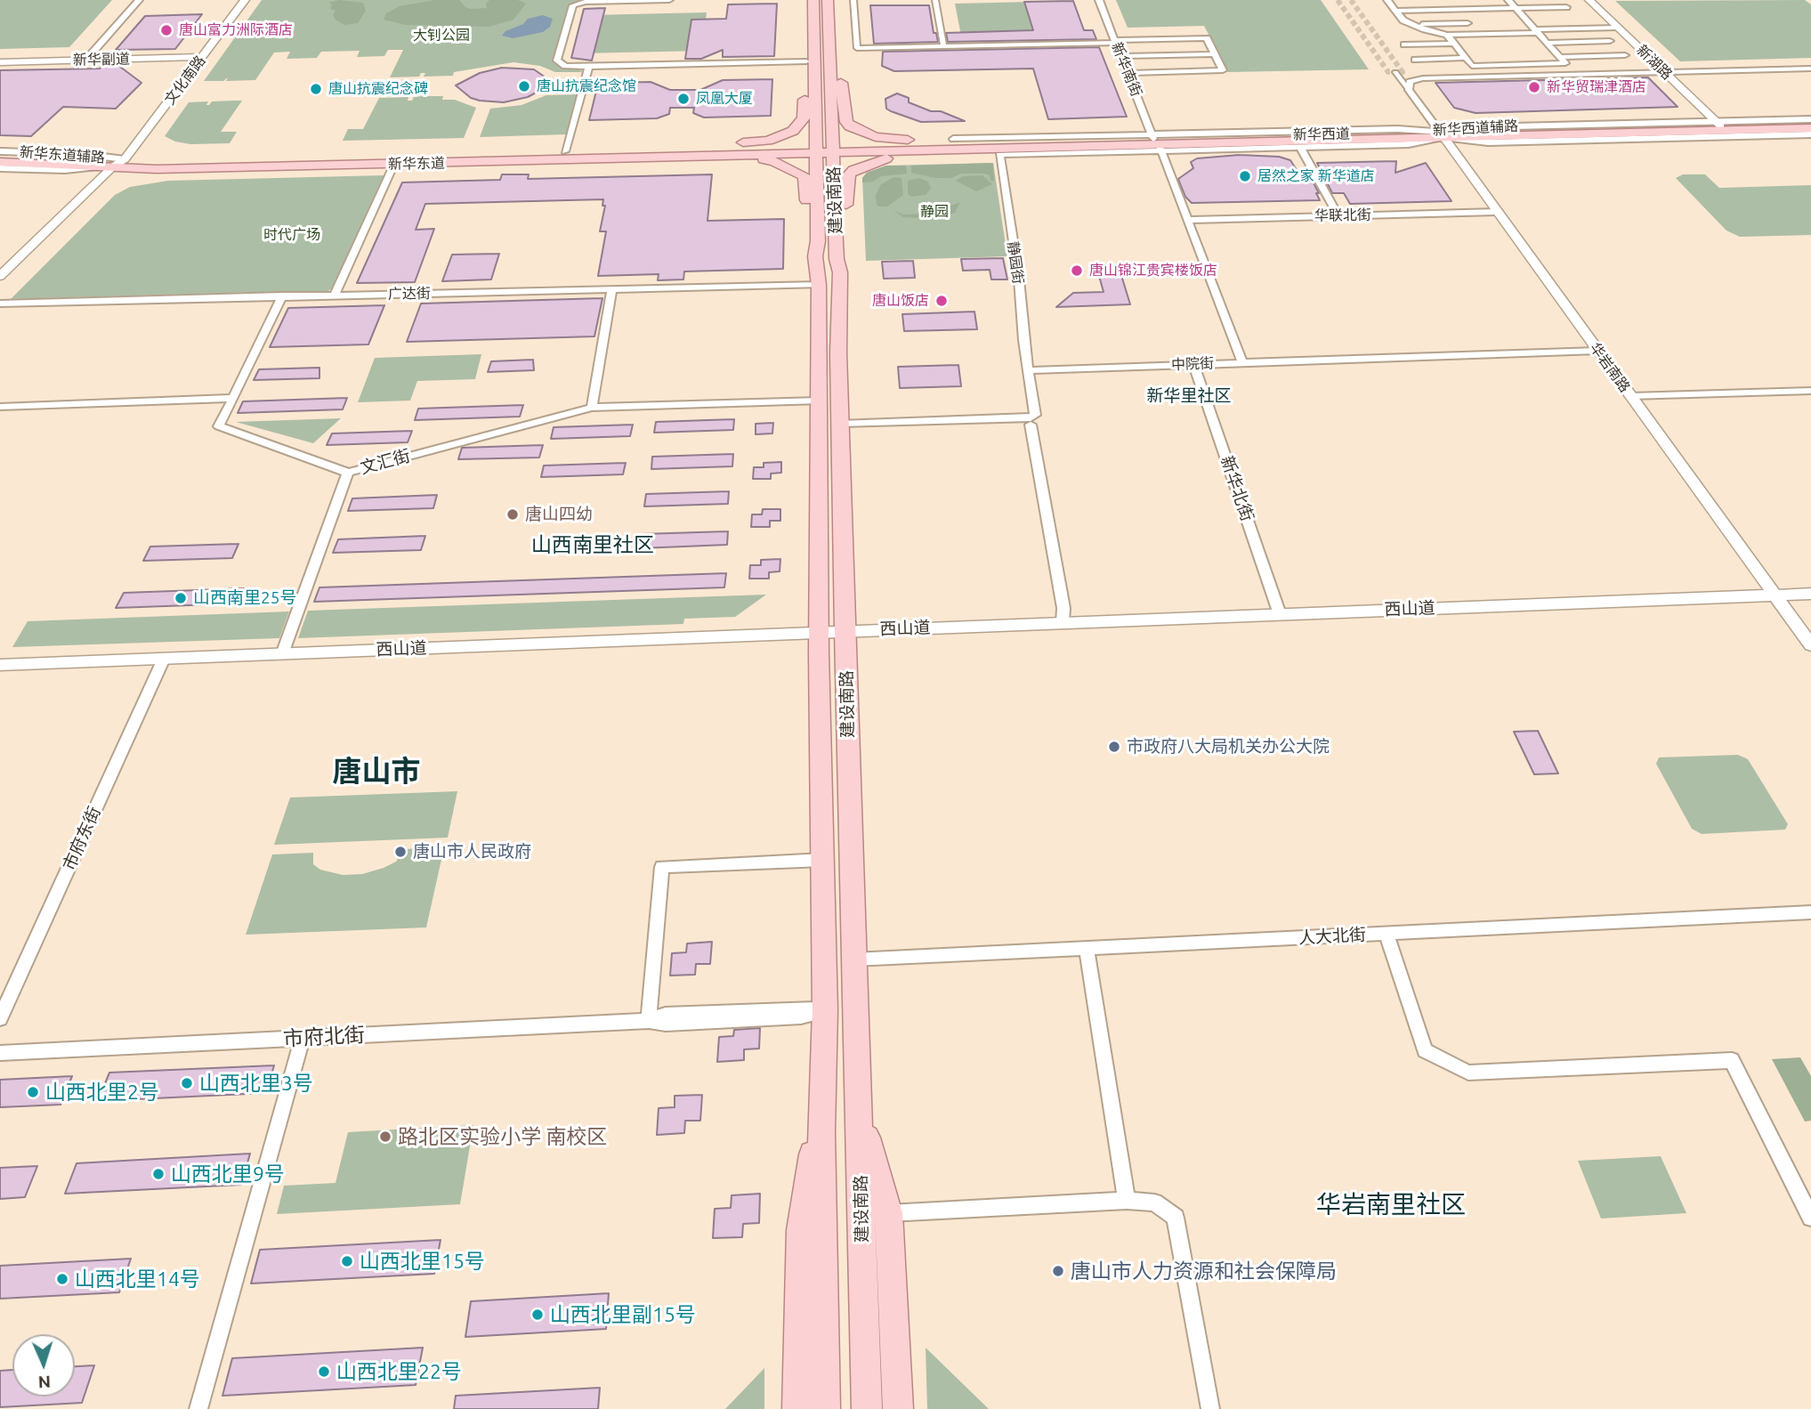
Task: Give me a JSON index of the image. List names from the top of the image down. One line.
{"streets":{"main road":["新华西道","新华东道","建设南路"],"street":["新华副道","新湖路","新华南街","文化南路","新华西道辅路","新华东道辅路","华联北街","静园街","广达街","中院街","华岩南路","文汇街","新华北街","西山道","市府东街","人大北街","市府北街"]},"crossings":[["新华副道","文化南路"],["新湖路","新华西道"],["新华南街","新华西道辅路"],["新华南街","新华西道"],["文化南路","新华东道辅路"],["文化南路","新华东道"],["新华西道辅路","新华西道"],["新华西道辅路","静园街"],["新华西道辅路","华岩南路"],["新华西道","新华东道"],["新华西道","建设南路"],["新华西道","华岩南路"],["新华东道辅路","新华东道"],["新华东道","建设南路"],["建设南路","广达街"],["建设南路","文汇街"],["建设南路","西山道"],["建设南路","人大北街"],["建设南路","市府北街"],["华联北街","华岩南路"],["静园街","中院街"],["中院街","华岩南路"],["中院街","新华北街"],["华岩南路","西山道"],["新华北街","西山道"],["西山道","市府东街"]],"districts":["新华里社区","山西南里社区","唐山市","华岩南里社区"],"parks":["大钊公园","静园","时代广场"],"places":["唐山富力洲际酒店","唐山抗震纪念馆","新华贸瑞津酒店","唐山抗震纪念碑","凤凰大厦","居然之家 新华道店","唐山锦江贵宾楼饭店","唐山饭店","唐山四幼","山西南里25号","市政府八大局机关办公大院","唐山市人民政府","山西北里3号","山西北里2号","路北区实验小学 南校区","山西北里9号","山西北里15号","唐山市人力资源和社会保障局","山西北里14号","山西北里副15号","山西北里22号"],"north":"bottom"}
